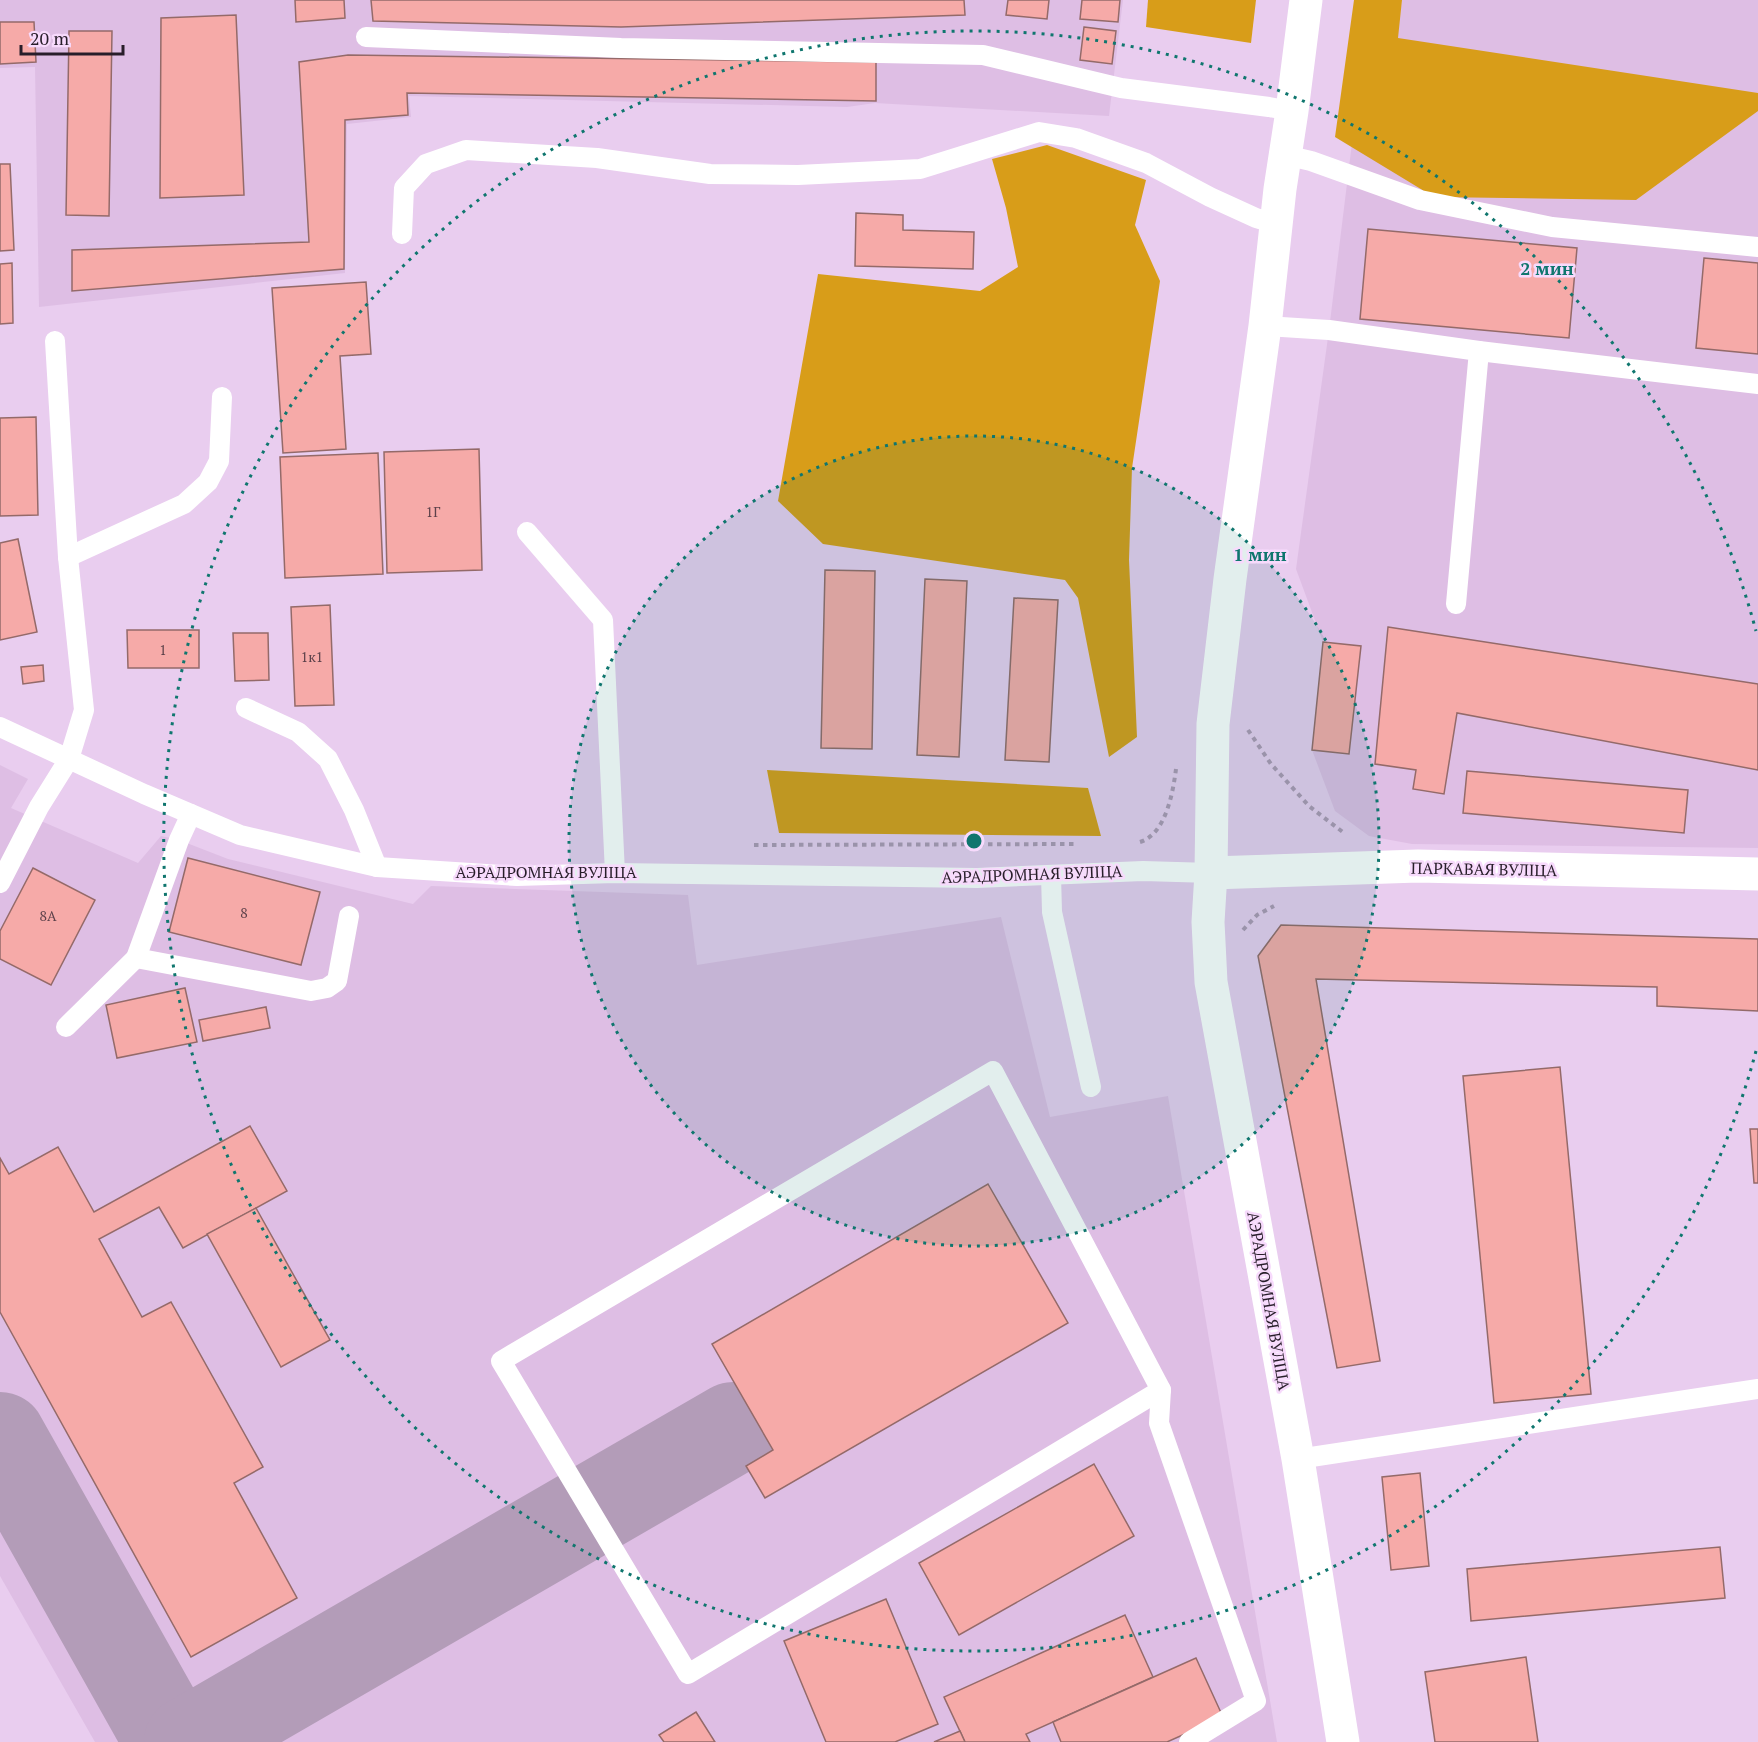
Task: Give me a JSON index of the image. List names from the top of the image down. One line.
{"streets":{"street":["ПАРКАВАЯ ВУЛІЦА","АЭРАДРОМНАЯ ВУЛІЦА"]},"crossings":[["ПАРКАВАЯ ВУЛІЦА","АЭРАДРОМНАЯ ВУЛІЦА"]],"house_numbers":["1Г","1","1к1","8","8А"],"scale_bar":"20 m","rings":["2 мин","1 мин"]}
